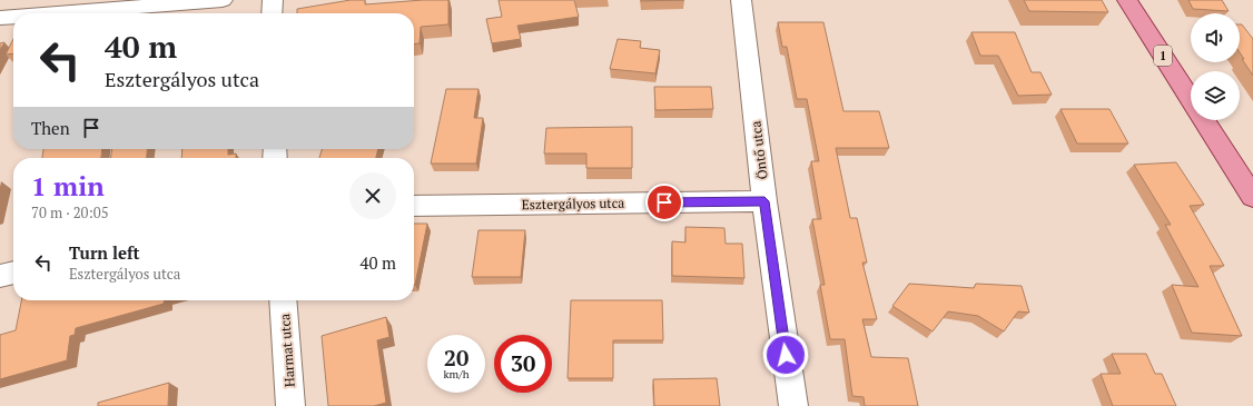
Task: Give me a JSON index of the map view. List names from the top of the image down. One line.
{"streets":{"main road":["1"],"street":["Öntő utca","Esztergályos utca","Harmat utca"]},"crossings":[["Öntő utca","Esztergályos utca"]],"page":{"turn":["40 m","Esztergályos utca"],"then":"Then","heading":["1 min","70 m · 20:05"],"list":[{"name":"Turn left","note":"Esztergályos utca","value":"40 m"}],"speed":"20 km/h","limit":"30"}}
